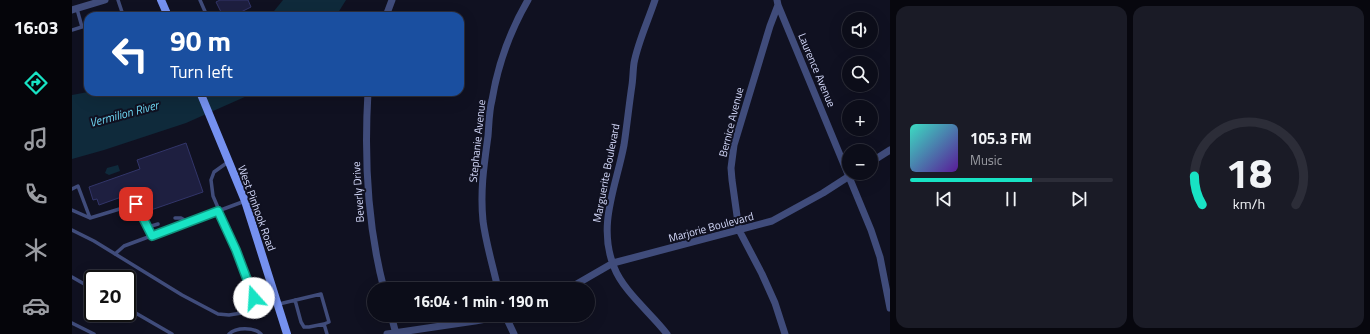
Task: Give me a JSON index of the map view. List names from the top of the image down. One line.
{"streets":{"main road":["West Pinhook Road"],"street":["Laurence Avenue","Bernice Avenue","Stephanie Avenue","Marguerite Boulevard","Beverly Drive","Marjorie Boulevard"]},"crossings":[["Laurence Avenue","Bernice Avenue"],["Bernice Avenue","Marjorie Boulevard"],["Marguerite Boulevard","Marjorie Boulevard"]],"water":["Vermilion River"],"page":{"tabs":"16:03","map_buttons":["+","−"],"turn":["90 m","Turn left"],"song":["105.3 FM","Music"],"limit":"20","trip":"16:04 · 1 min · 190 m","gauge":["18","km/h"]}}
